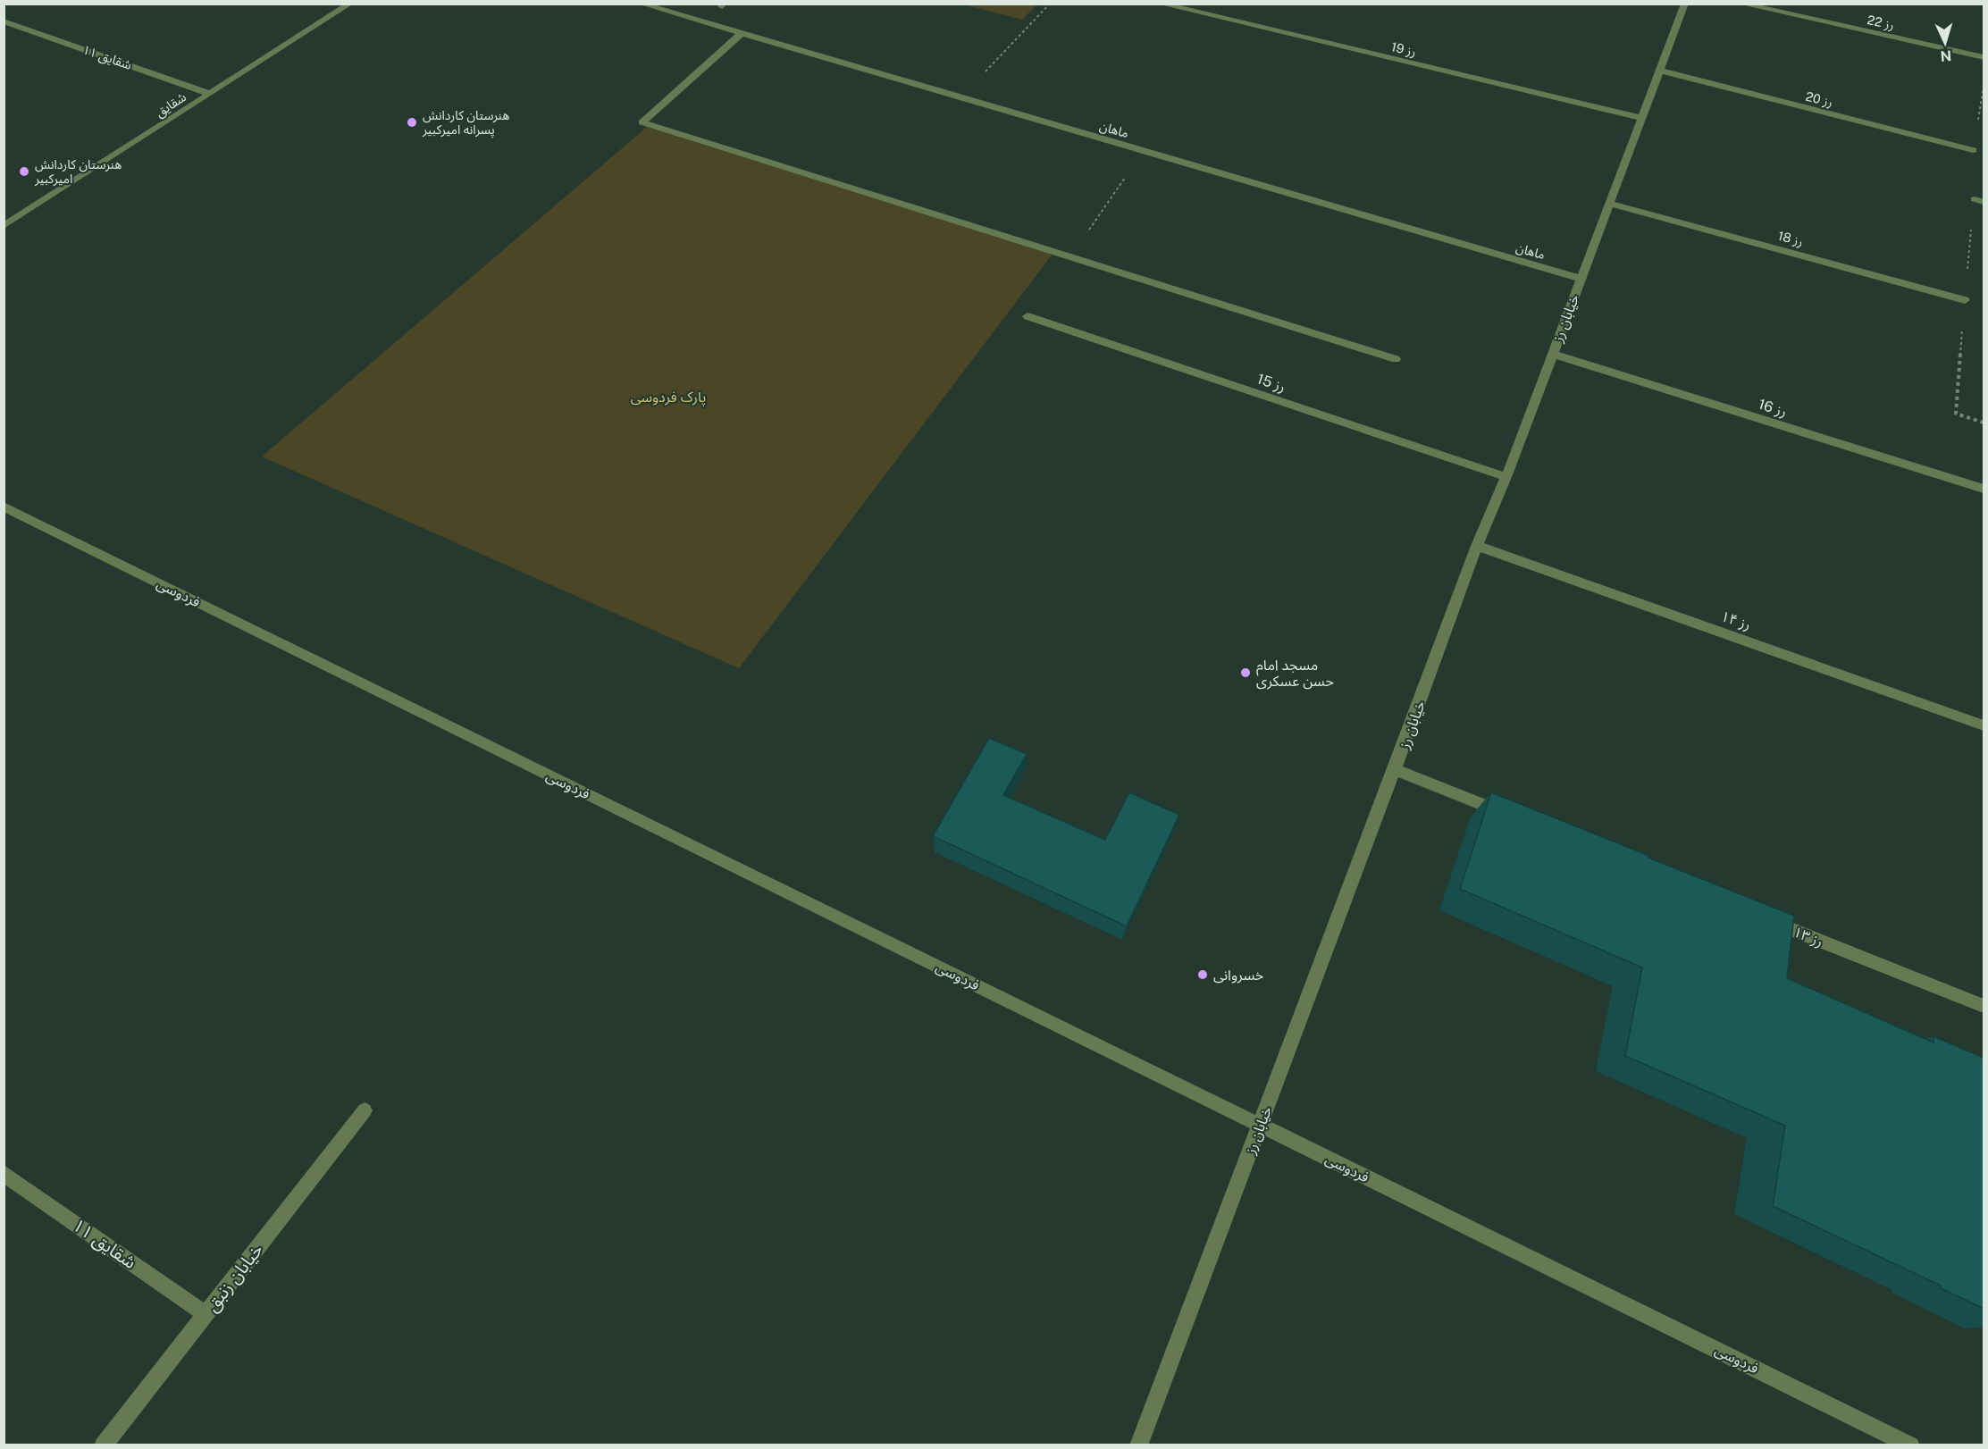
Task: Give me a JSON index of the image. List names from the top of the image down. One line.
{"streets":{"street":["رز 22","رز 19","شقایق ۱۱","رز 20","شقایق","ماهان","رز 18","خیابان رز","رز 15","رز 16","فردوسی","رز ۱۴","رز ۱۳","خیابان زنبق"]},"crossings":[["رز 19","خیابان رز"],["شقایق ۱۱","شقایق"],["شقایق ۱۱","خیابان زنبق"],["رز 20","خیابان رز"],["ماهان","خیابان رز"],["رز 18","خیابان رز"],["خیابان رز","رز 15"],["خیابان رز","رز 16"],["خیابان رز","فردوسی"],["خیابان رز","رز ۱۴"]],"parks":["پارک فردوسی"],"places":["هنرستان کاردانش پسرانه امیرکبیر","هنرستان کاردانش امیرکبیر","مسجد امام حسن عسکری","خسروانی"],"north":"bottom"}
